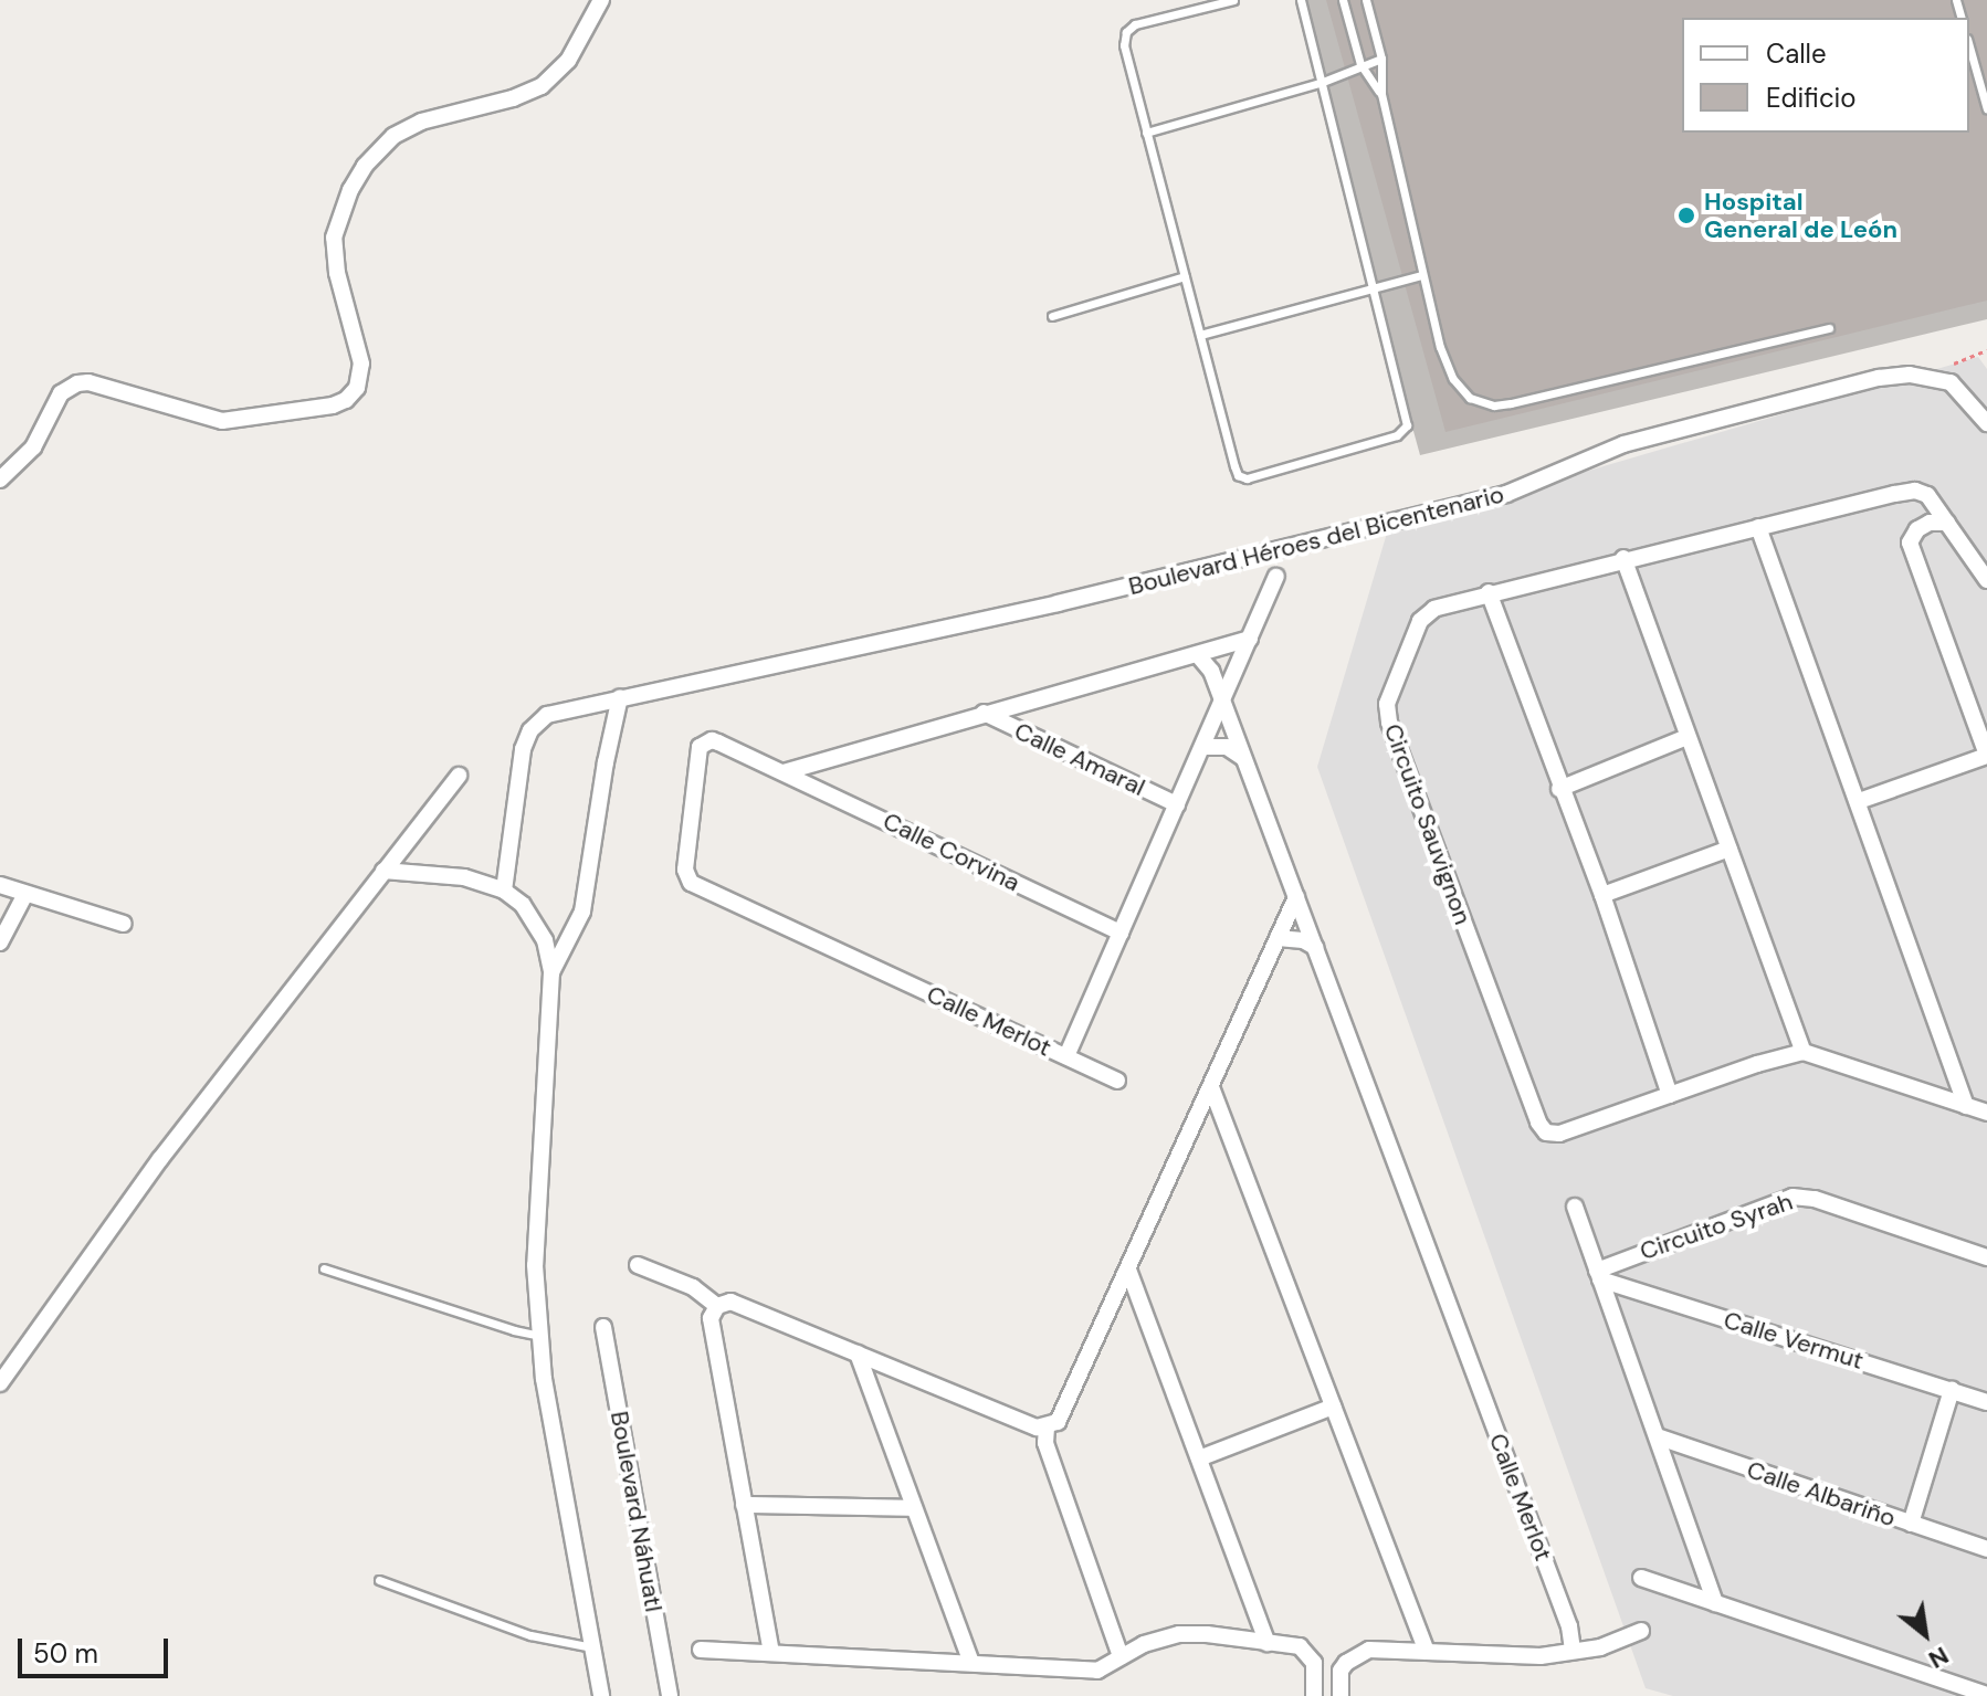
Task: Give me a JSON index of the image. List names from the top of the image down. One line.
{"streets":{"street":["Boulevard Héroes del Bicentenario","Calle Amaral","Circuito Sauvignon","Calle Corvina","Calle Merlot","Circuito Syrah","Calle Vermut","Calle Albariño","Boulevard Náhuatl"]},"crossings":[["Calle Amaral","Calle Merlot"],["Calle Corvina","Calle Merlot"],["Circuito Syrah","Calle Vermut"]],"places":["Hospital General de León"],"legend":["Calle","Edificio"],"scale_bar":"50 m","north":"bottom right"}
